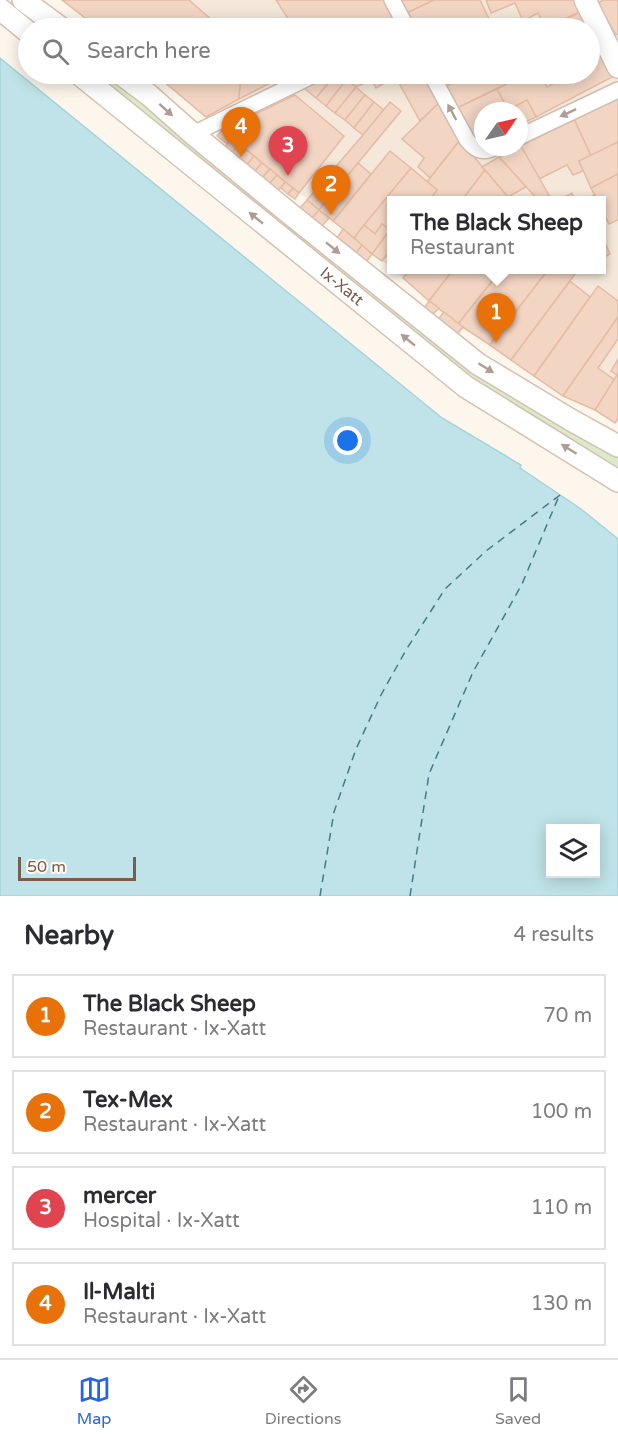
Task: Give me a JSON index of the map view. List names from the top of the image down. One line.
{"streets":{"main road":["Ix-Xatt"]},"scale_bar":"50 m","north":"top right","page":{"search":"Search here","pins":["4","3","2","1"],"popup":["The Black Sheep","Restaurant"],"scale":"50 m","heading":["Nearby","4 results"],"list":[{"mark":"1","name":"The Black Sheep","note":"Restaurant · Ix-Xatt","value":"70 m"},{"mark":"2","name":"Tex-Mex","note":"Restaurant · Ix-Xatt","value":"100 m"},{"mark":"3","name":"mercer","note":"Hospital · Ix-Xatt","value":"110 m"},{"mark":"4","name":"Il-Malti","note":"Restaurant · Ix-Xatt","value":"130 m"}],"nav":["Map","Directions","Saved"]}}
